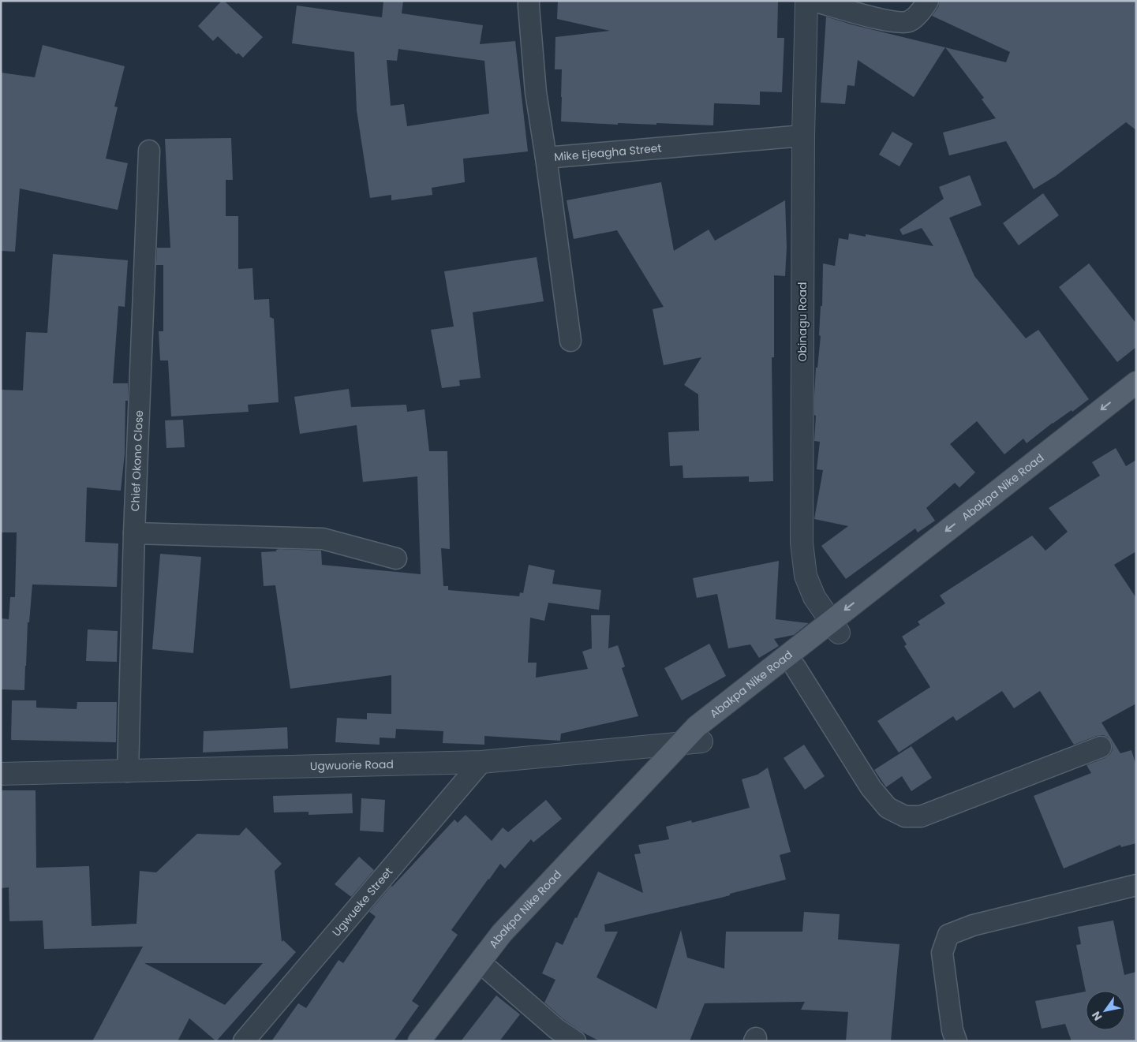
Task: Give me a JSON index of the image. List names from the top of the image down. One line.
{"streets":{"main road":["Abakpa Nike Road"],"street":["Mike Ejeagha Street","Obinagu Road","Chief Okono Close","Ugwuorie Road","Ugwueke Street"]},"crossings":[["Mike Ejeagha Street","Obinagu Road"],["Obinagu Road","Abakpa Nike Road"],["Chief Okono Close","Ugwuorie Road"],["Abakpa Nike Road","Ugwuorie Road"],["Ugwuorie Road","Ugwueke Street"]],"north":"bottom left"}
